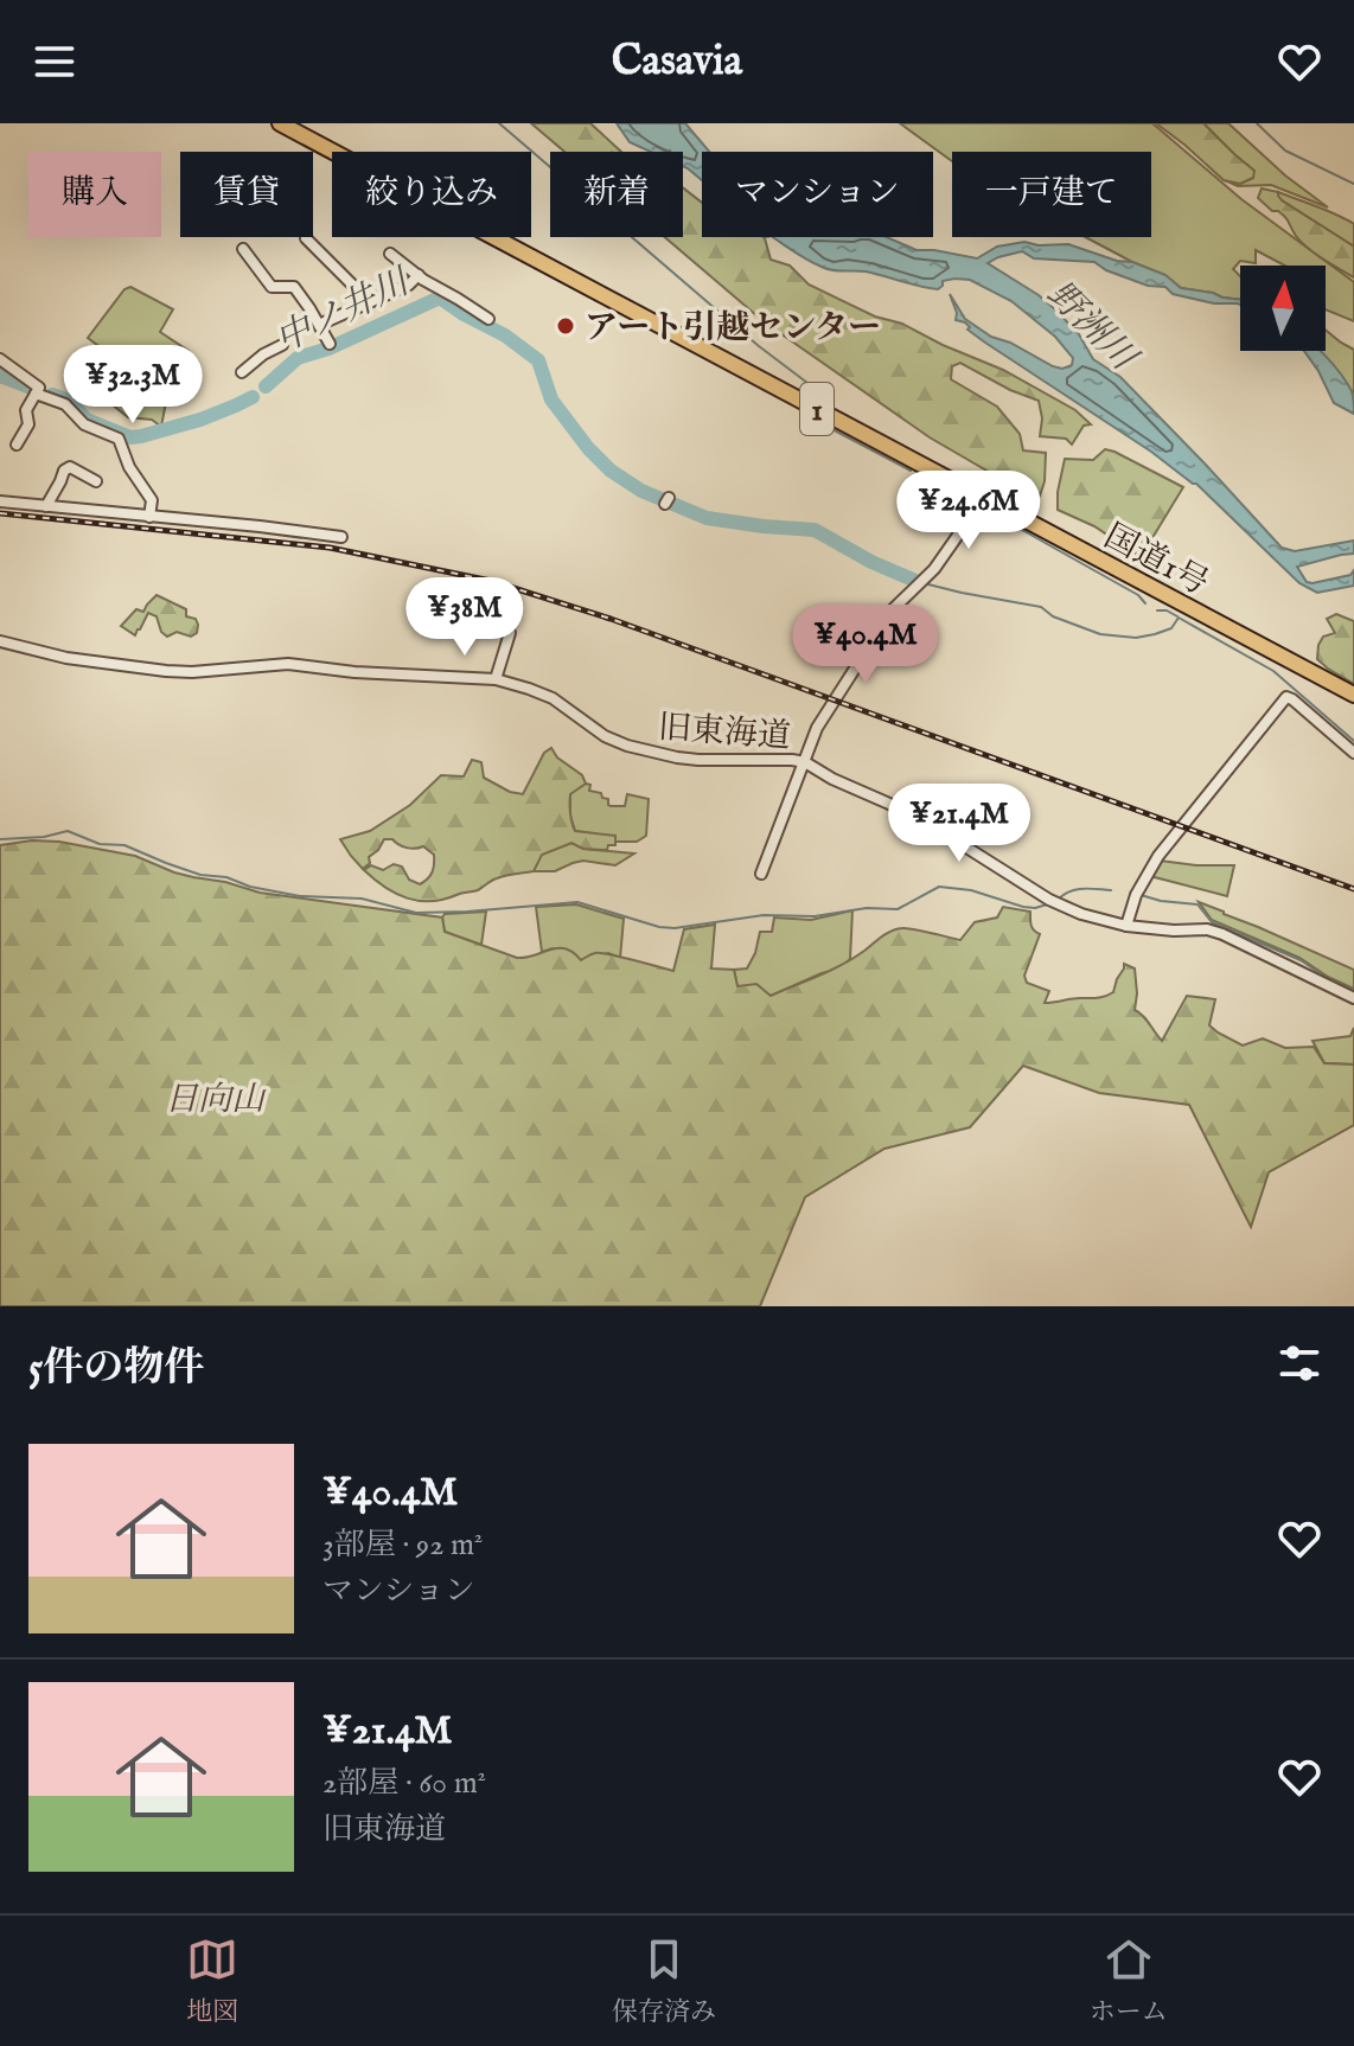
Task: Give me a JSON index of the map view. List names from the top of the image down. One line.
{"streets":{"highway":["1","国道1号"],"street":["旧東海道"]},"water":["中ノ井川","野洲川"],"parks":["日向山"],"places":["アート引越センター"],"north":"top","page":{"header":"Casavia","chip":["購入","賃貸","絞り込み","新着","マンション","一戸建て"],"price":["¥32.3M","¥24.6M","¥38M","¥40.4M","¥21.4M"],"heading":"5件の物件","list":[{"name":"¥40.4M","note":"3部屋 · 92 m² · マンション"},{"name":"¥21.4M","note":"2部屋 · 60 m² · 旧東海道"}],"tabs":["地図","保存済み","ホーム"]}}
